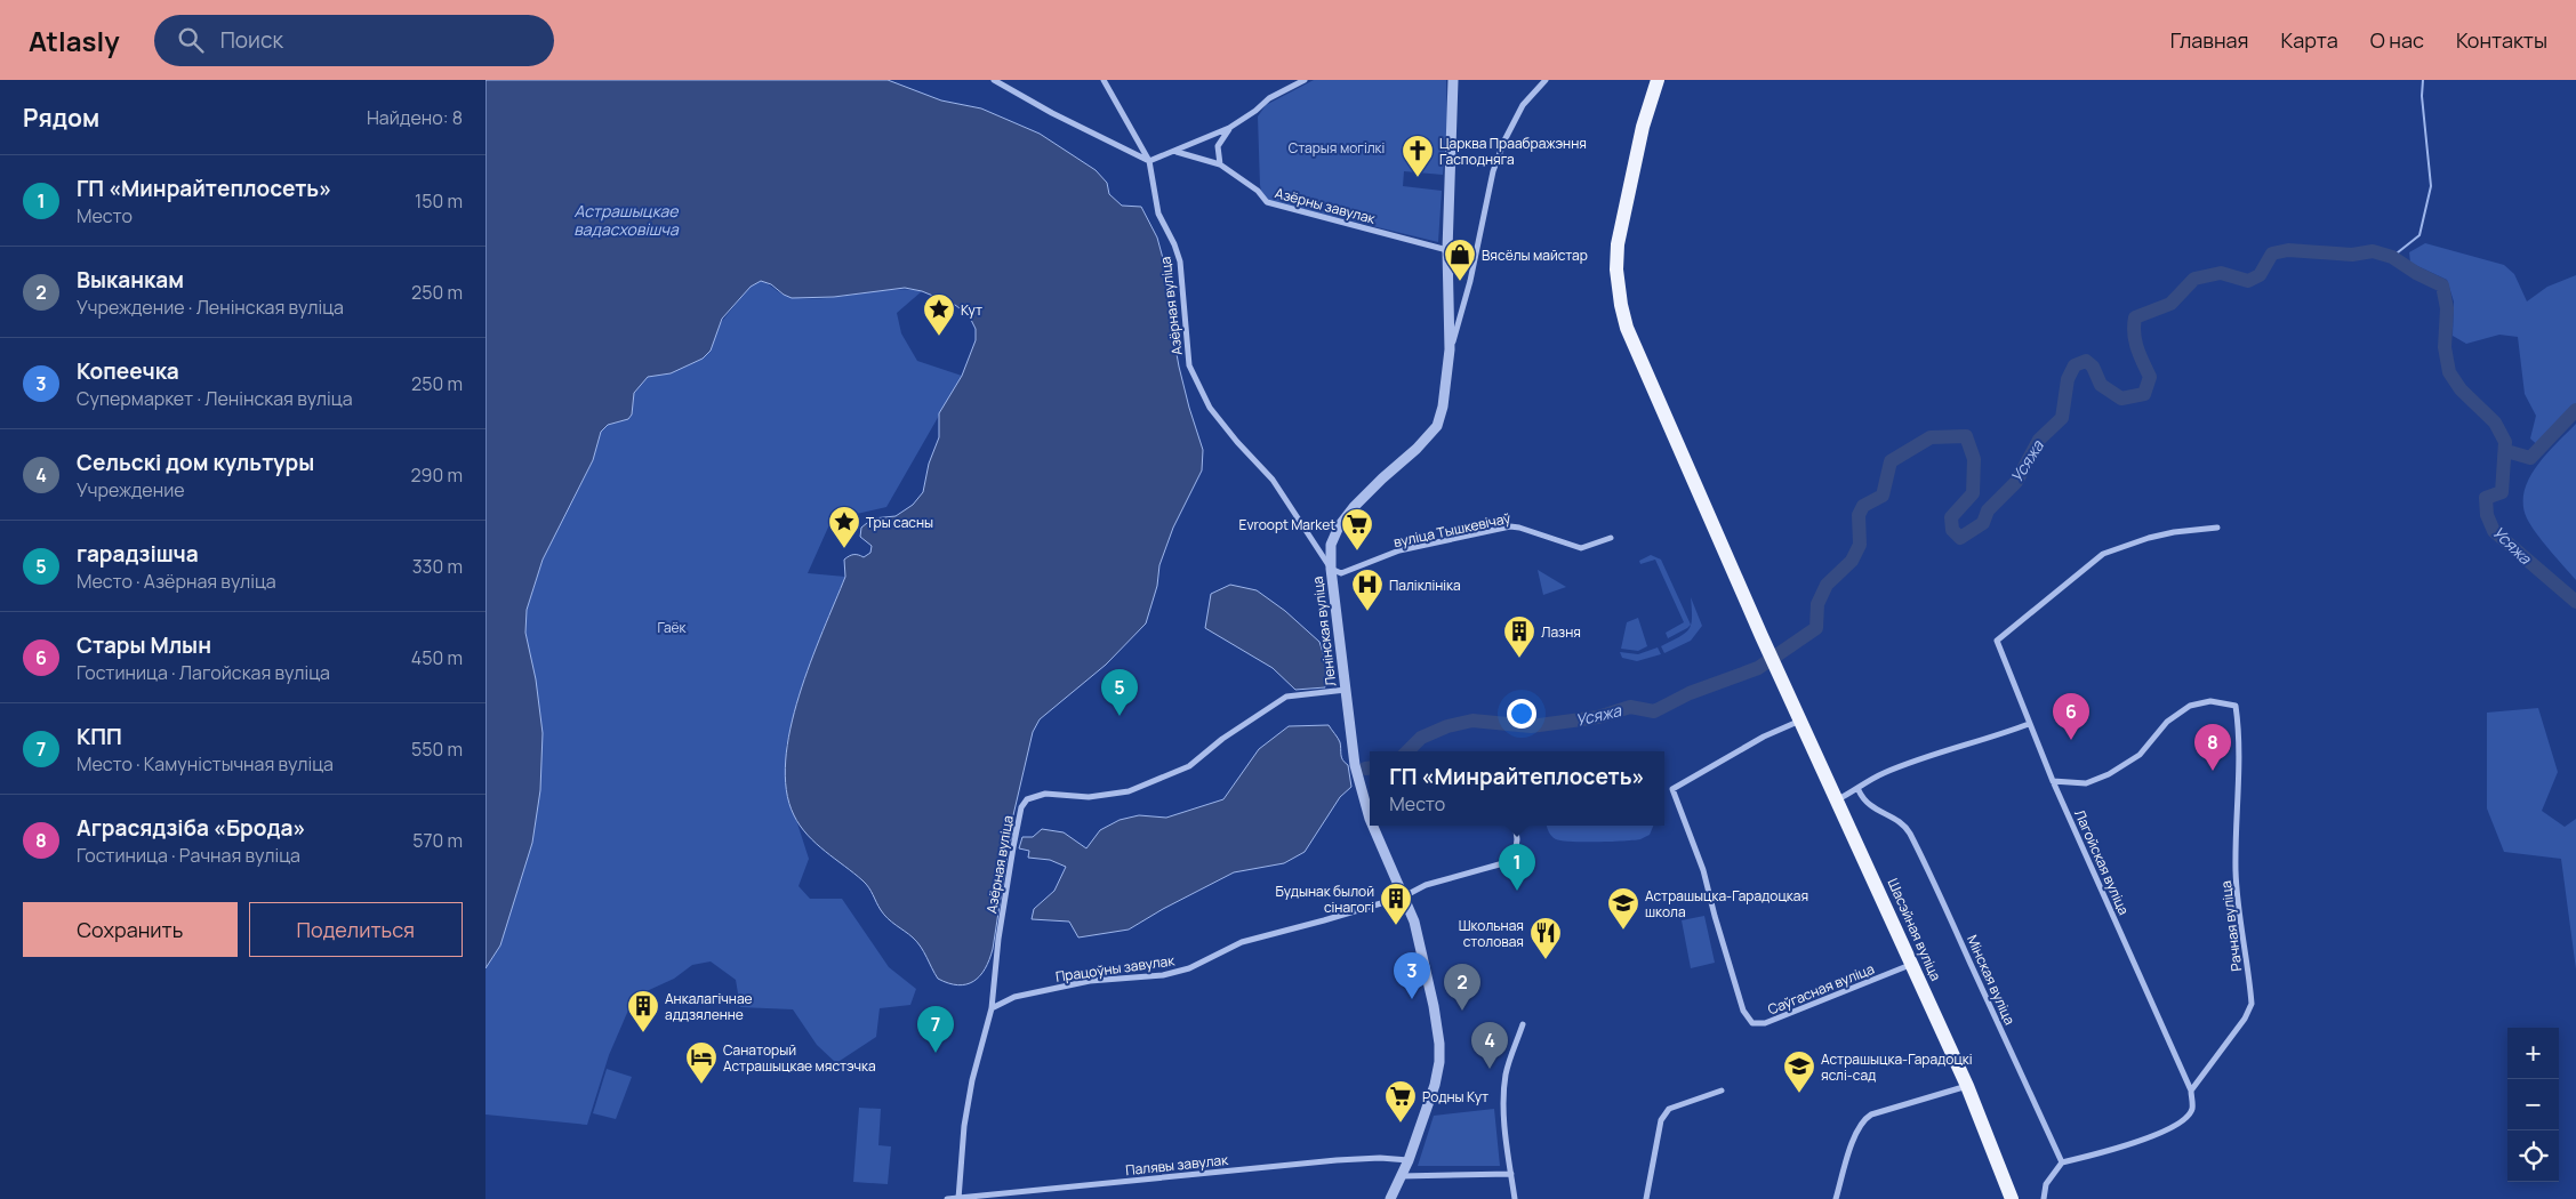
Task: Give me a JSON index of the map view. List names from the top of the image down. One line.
{"streets":{"main road":["Шасэйная вуліца"],"street":["Азёрны завулак","Азёрная вуліца","вуліца Тышкевічаў","Ленінская вуліца","Лагойская вуліца","Рачная вуліца","Працоўны завулак","Мінская вуліца","Саўгасная вуліца","Палявы завулак"]},"crossings":[["Азёрны завулак","Ленінская вуліца"],["Азёрная вуліца","вуліца Тышкевічаў"],["Азёрная вуліца","Ленінская вуліца"],["Азёрная вуліца","Працоўны завулак"],["Азёрная вуліца","Палявы завулак"],["вуліца Тышкевічаў","Ленінская вуліца"],["Ленінская вуліца","Працоўны завулак"],["Ленінская вуліца","Палявы завулак"],["Лагойская вуліца","Рачная вуліца"],["Шасэйная вуліца","Саўгасная вуліца"]],"water":["Астрашыцкае вадасховішча","Усяжа"],"parks":["Старыя могілкі","Гаёк"],"places":{"church":["Царква Праабражэння Гасподняга"],"shop":["Вясёлы майстар"],"place":["Кут","Тры сасны"],"supermarket":["Evroopt Market","Родны Кут"],"hospital":["Паліклініка"],"building":["Лазня","Будынак былой сінагогі","Анкалагічнае аддзяленне"],"school or university":["Астрашыцка-Гарадоцкая школа","Астрашыцка-Гарадоцкі яслі-сад"],"restaurant":["Школьная столовая"],"hotel":["Санаторый Астрашыцкае мястэчка"]},"page":{"header":"Atlasly","search":"Поиск","nav":["Главная","Карта","О нас","Контакты"],"heading":["Рядом","Найдено: 8"],"list":[{"mark":"1","name":"ГП «Минрайтеплосеть»","note":"Место","value":"150 m"},{"mark":"2","name":"Выканкам","note":"Учреждение · Ленінская вуліца","value":"250 m"},{"mark":"3","name":"Копеечка","note":"Супермаркет · Ленінская вуліца","value":"250 m"},{"mark":"4","name":"Сельскі дом культуры","note":"Учреждение","value":"290 m"},{"mark":"5","name":"гарадзішча","note":"Место · Азёрная вуліца","value":"330 m"},{"mark":"6","name":"Стары Млын","note":"Гостиница · Лагойская вуліца","value":"450 m"},{"mark":"7","name":"КПП","note":"Место · Камуністычная вуліца","value":"550 m"},{"mark":"8","name":"Аграсядзіба «Брода»","note":"Гостиница · Рачная вуліца","value":"570 m"}],"pins":["5","6","8","1","3","2","7","4"],"popup":["ГП «Минрайтеплосеть»","Место"],"buttons":["Сохранить","Поделиться"],"map_buttons":["+","−"]}}
